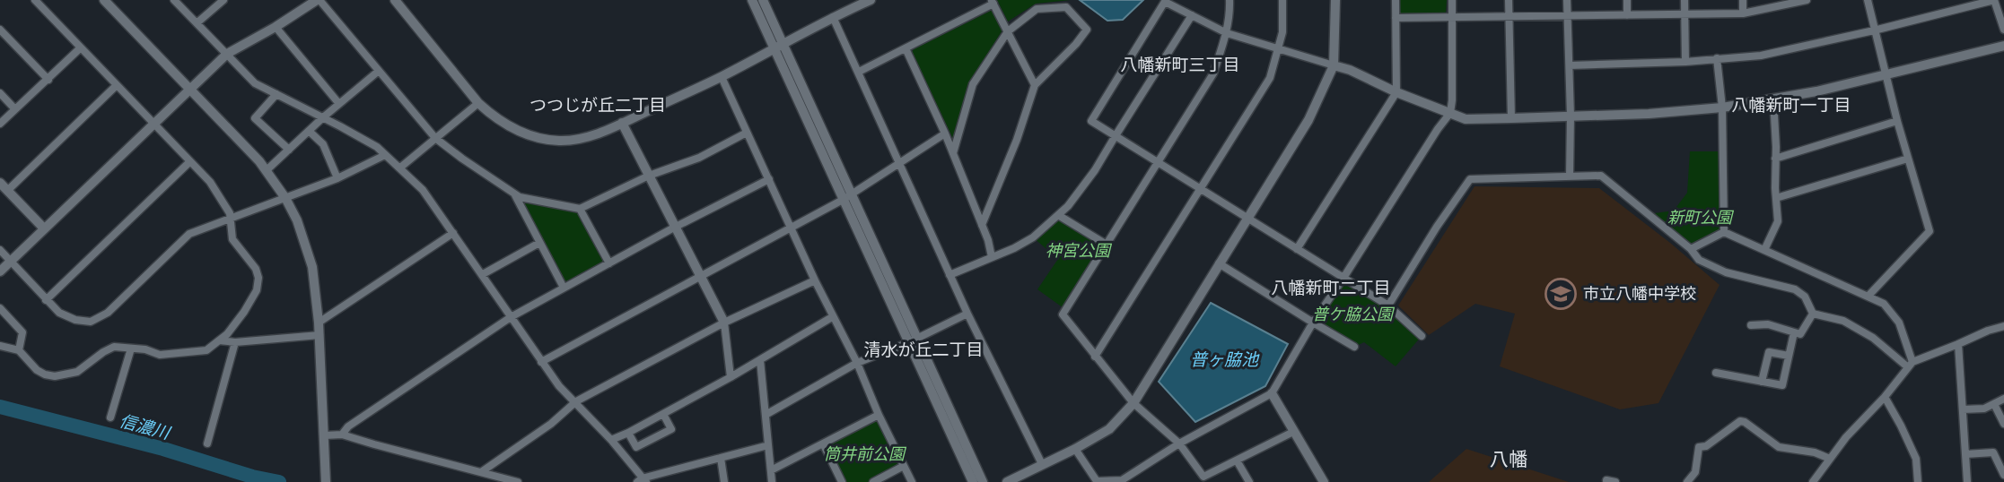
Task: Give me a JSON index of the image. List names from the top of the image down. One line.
{"districts":["八幡新町三丁目","つつじが丘二丁目","八幡新町一丁目","八幡新町二丁目","清水が丘二丁目","八幡"],"water":["普ヶ脇池","信濃川"],"parks":["新町公園","神宮公園","普ケ脇公園","筒井前公園"],"places":{"school or university":["市立八幡中学校"]}}
